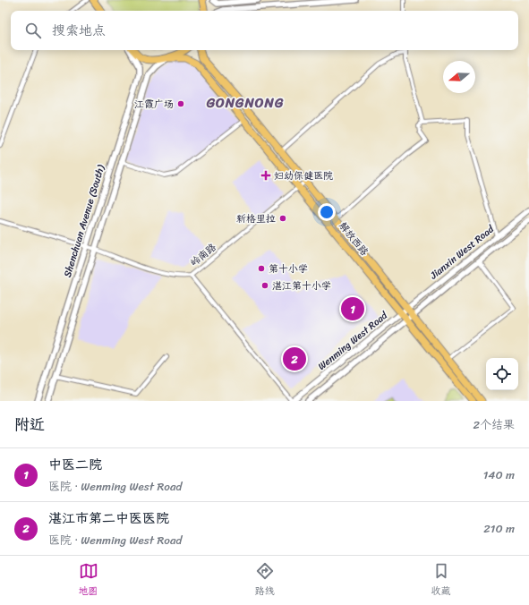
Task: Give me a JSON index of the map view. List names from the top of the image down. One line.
{"streets":{"main road":["解放西路"],"street":["Shenchuan Avenue (South)","Jianxin West Road","岭南路","Wenming West Road"]},"crossings":[["Shenchuan Avenue (South)","解放西路"],["Shenchuan Avenue (South)","岭南路"],["解放西路","Jianxin West Road"],["解放西路","岭南路"],["解放西路","Wenming West Road"],["Jianxin West Road","Wenming West Road"]],"districts":["GONGNONG"],"places":{"other":["江霞广场","新格里拉","第十小学","湛江第十小学"],"health":["妇幼保健医院"]},"north":"left","page":{"search":"搜索地点","pins":["1","2"],"heading":["附近","2个结果"],"list":[{"mark":"1","name":"中医二院","note":"医院 · Wenming West Road","value":"140 m"},{"mark":"2","name":"湛江市第二中医医院","note":"医院 · Wenming West Road","value":"210 m"}],"nav":["地图","路线","收藏"]}}
